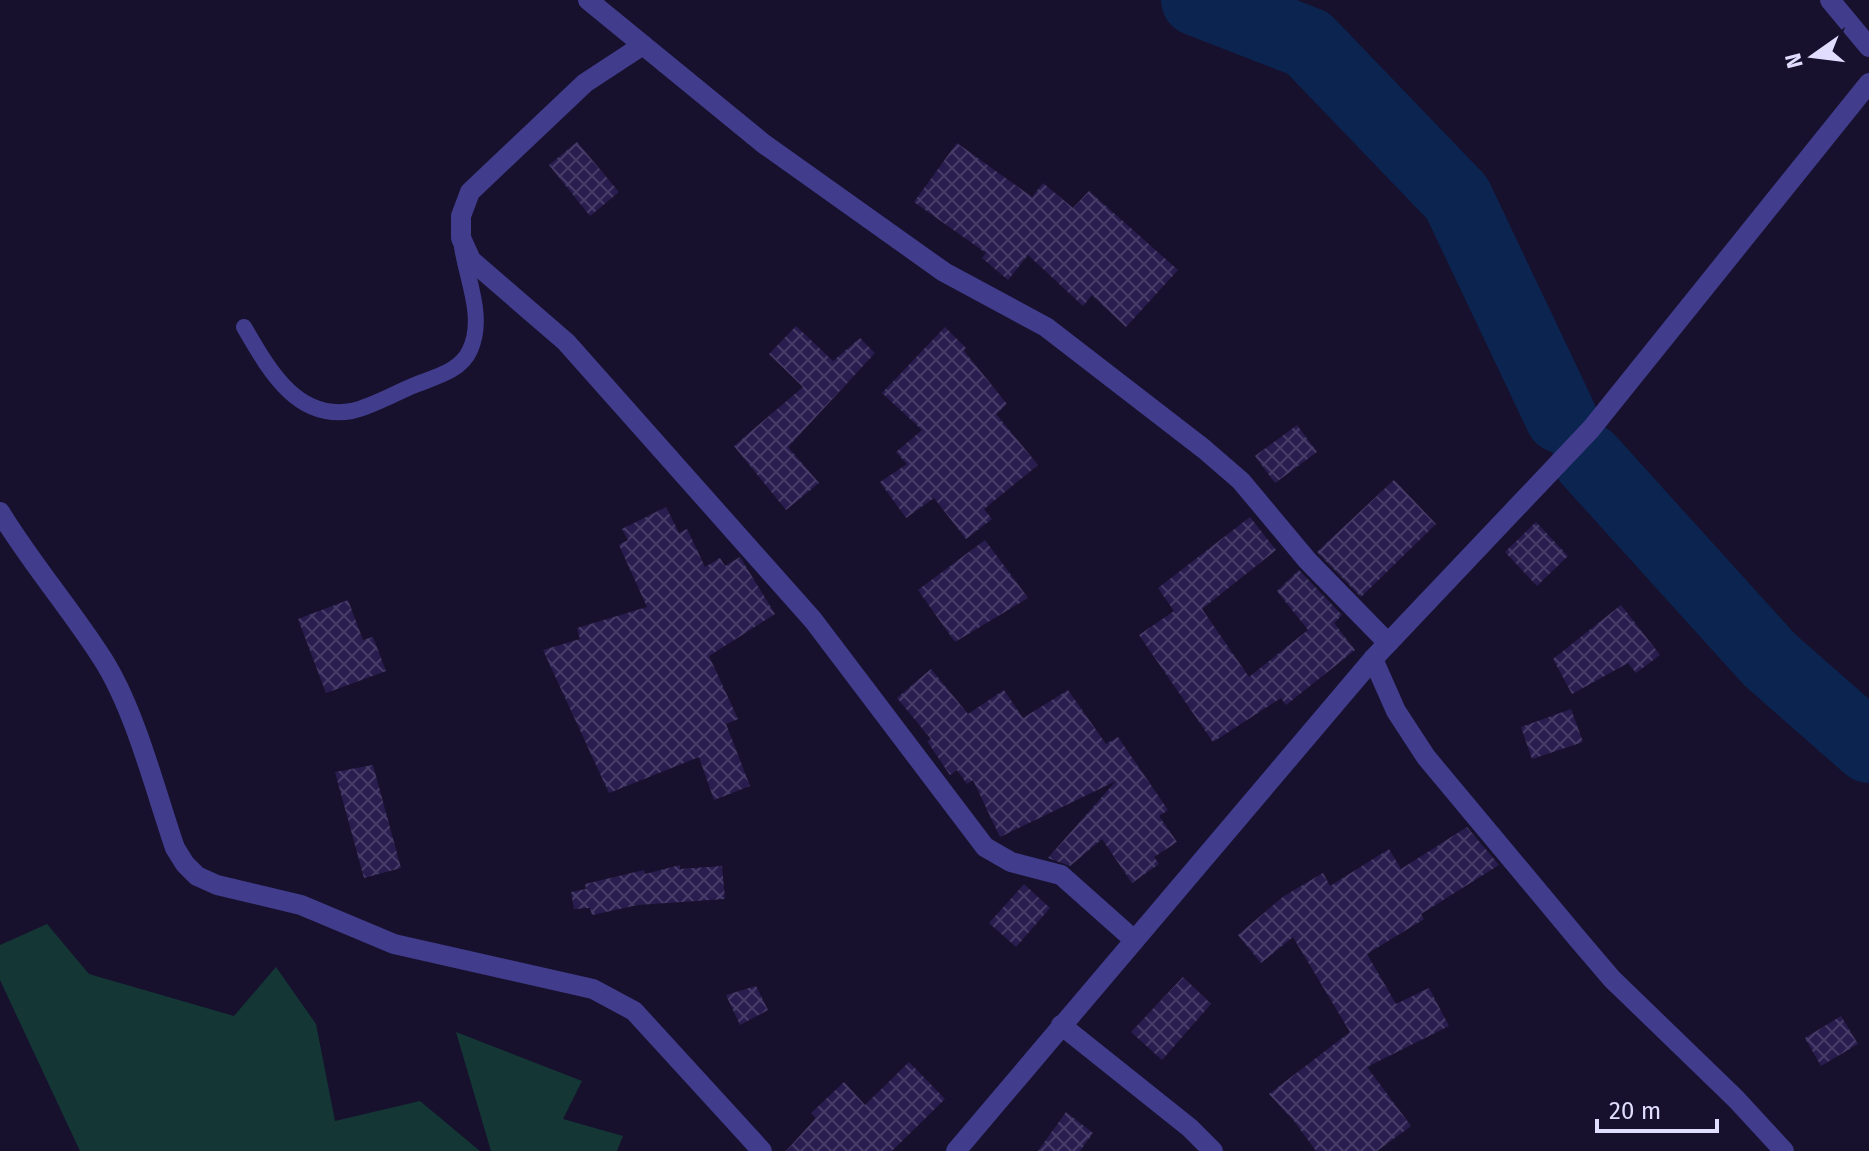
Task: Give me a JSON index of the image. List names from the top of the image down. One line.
{"scale_bar":"20 m","north":"left"}
